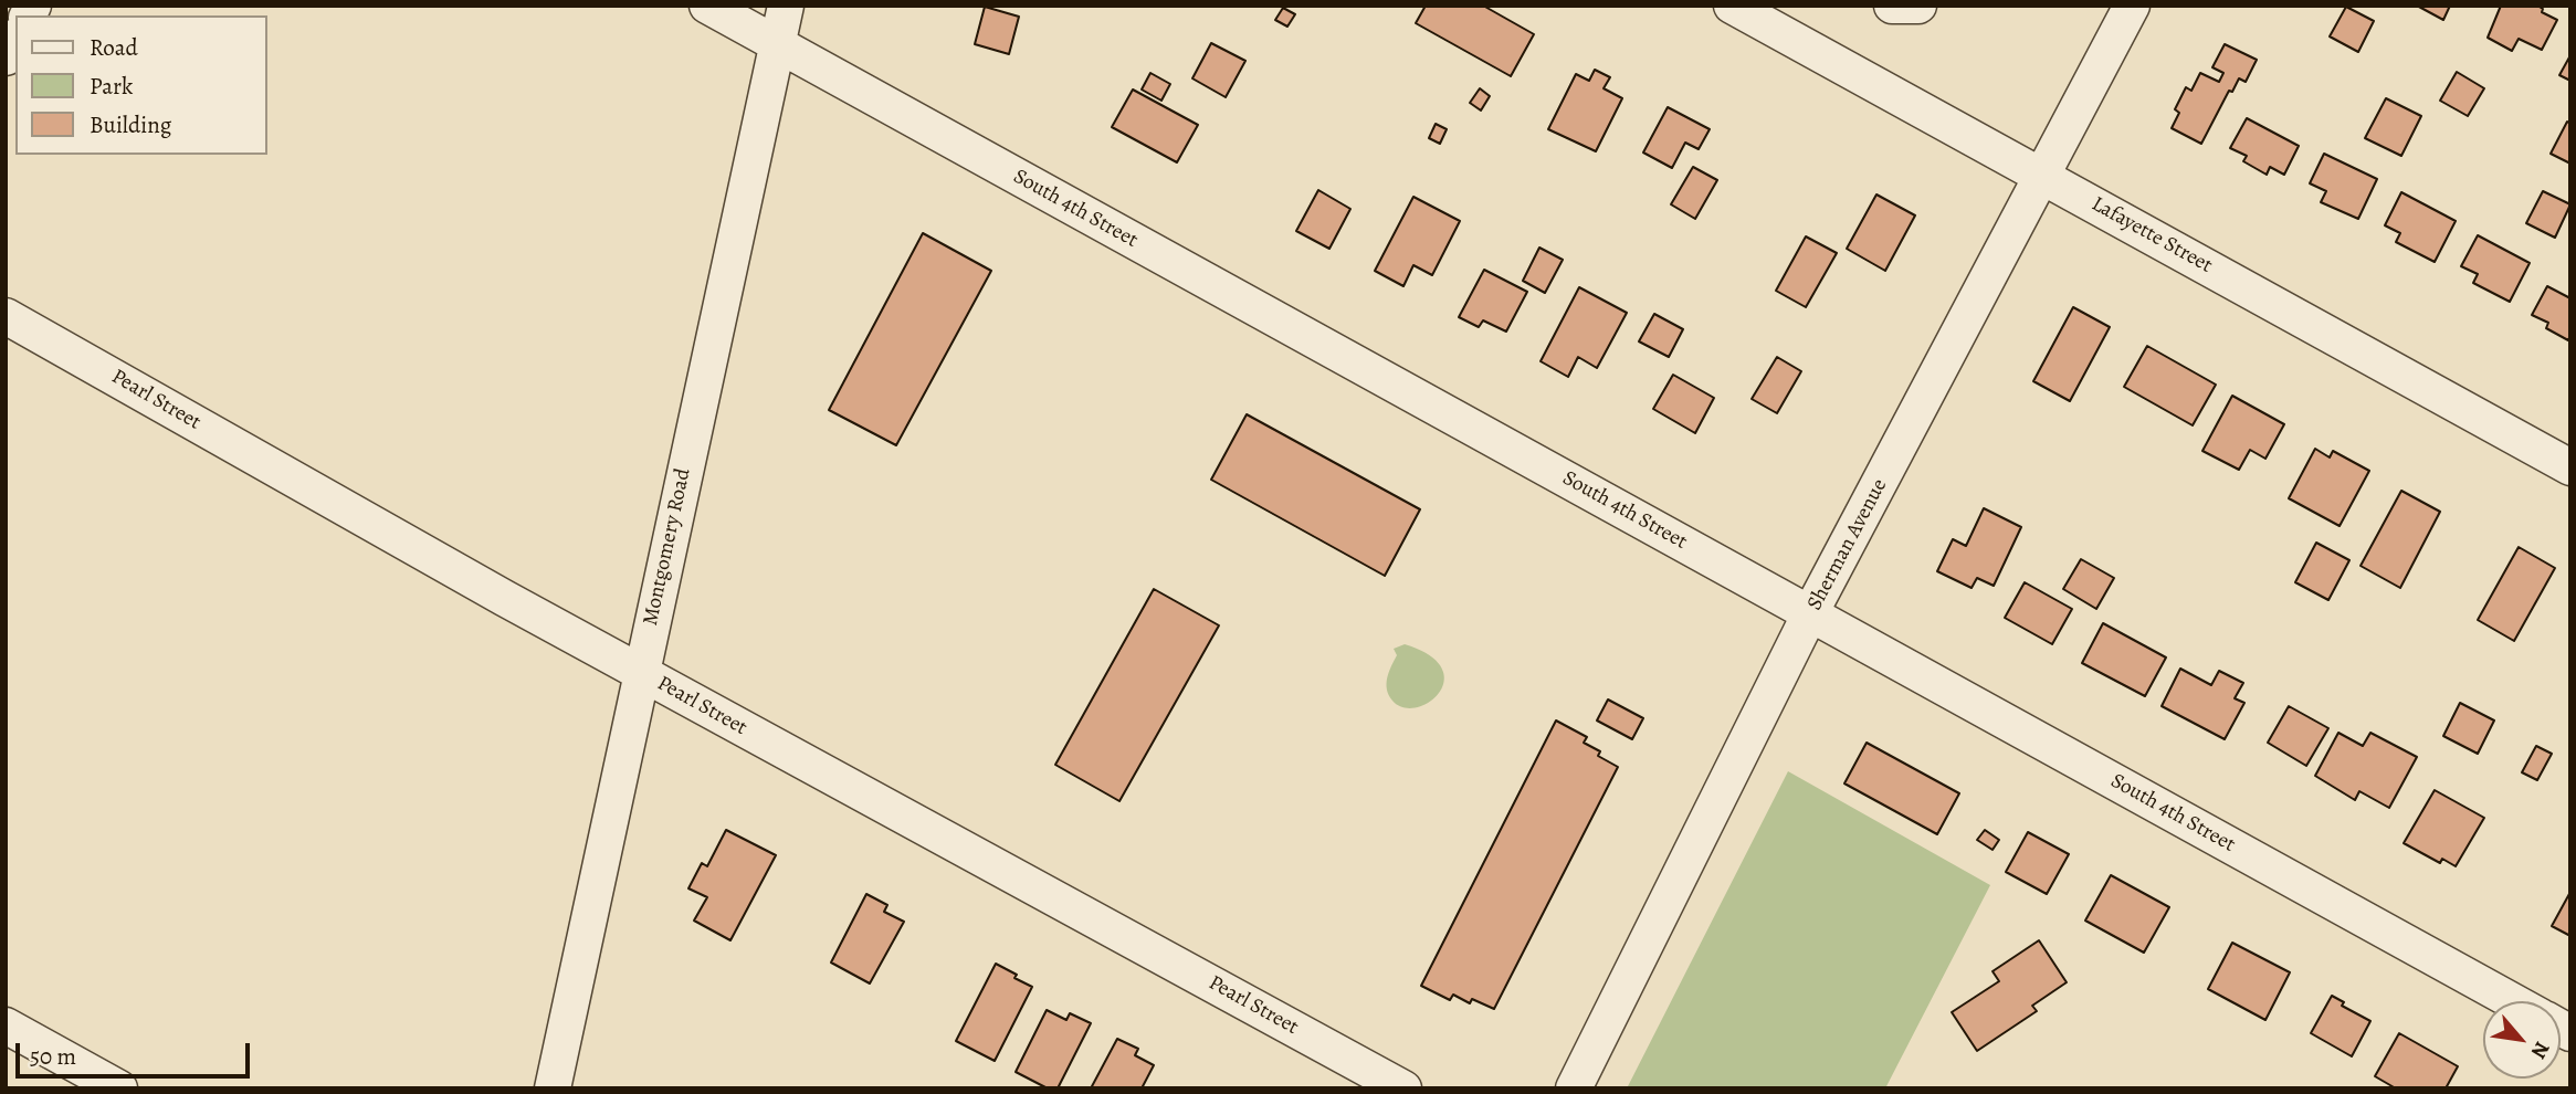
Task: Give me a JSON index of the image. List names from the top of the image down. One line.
{"streets":{"street":["South 4th Street","Lafayette Street","Pearl Street","Sherman Avenue","Montgomery Road"]},"crossings":[["South 4th Street","Sherman Avenue"],["South 4th Street","Montgomery Road"],["Lafayette Street","Sherman Avenue"],["Pearl Street","Montgomery Road"]],"legend":["Road","Park","Building"],"scale_bar":"50 m","north":"bottom right"}
